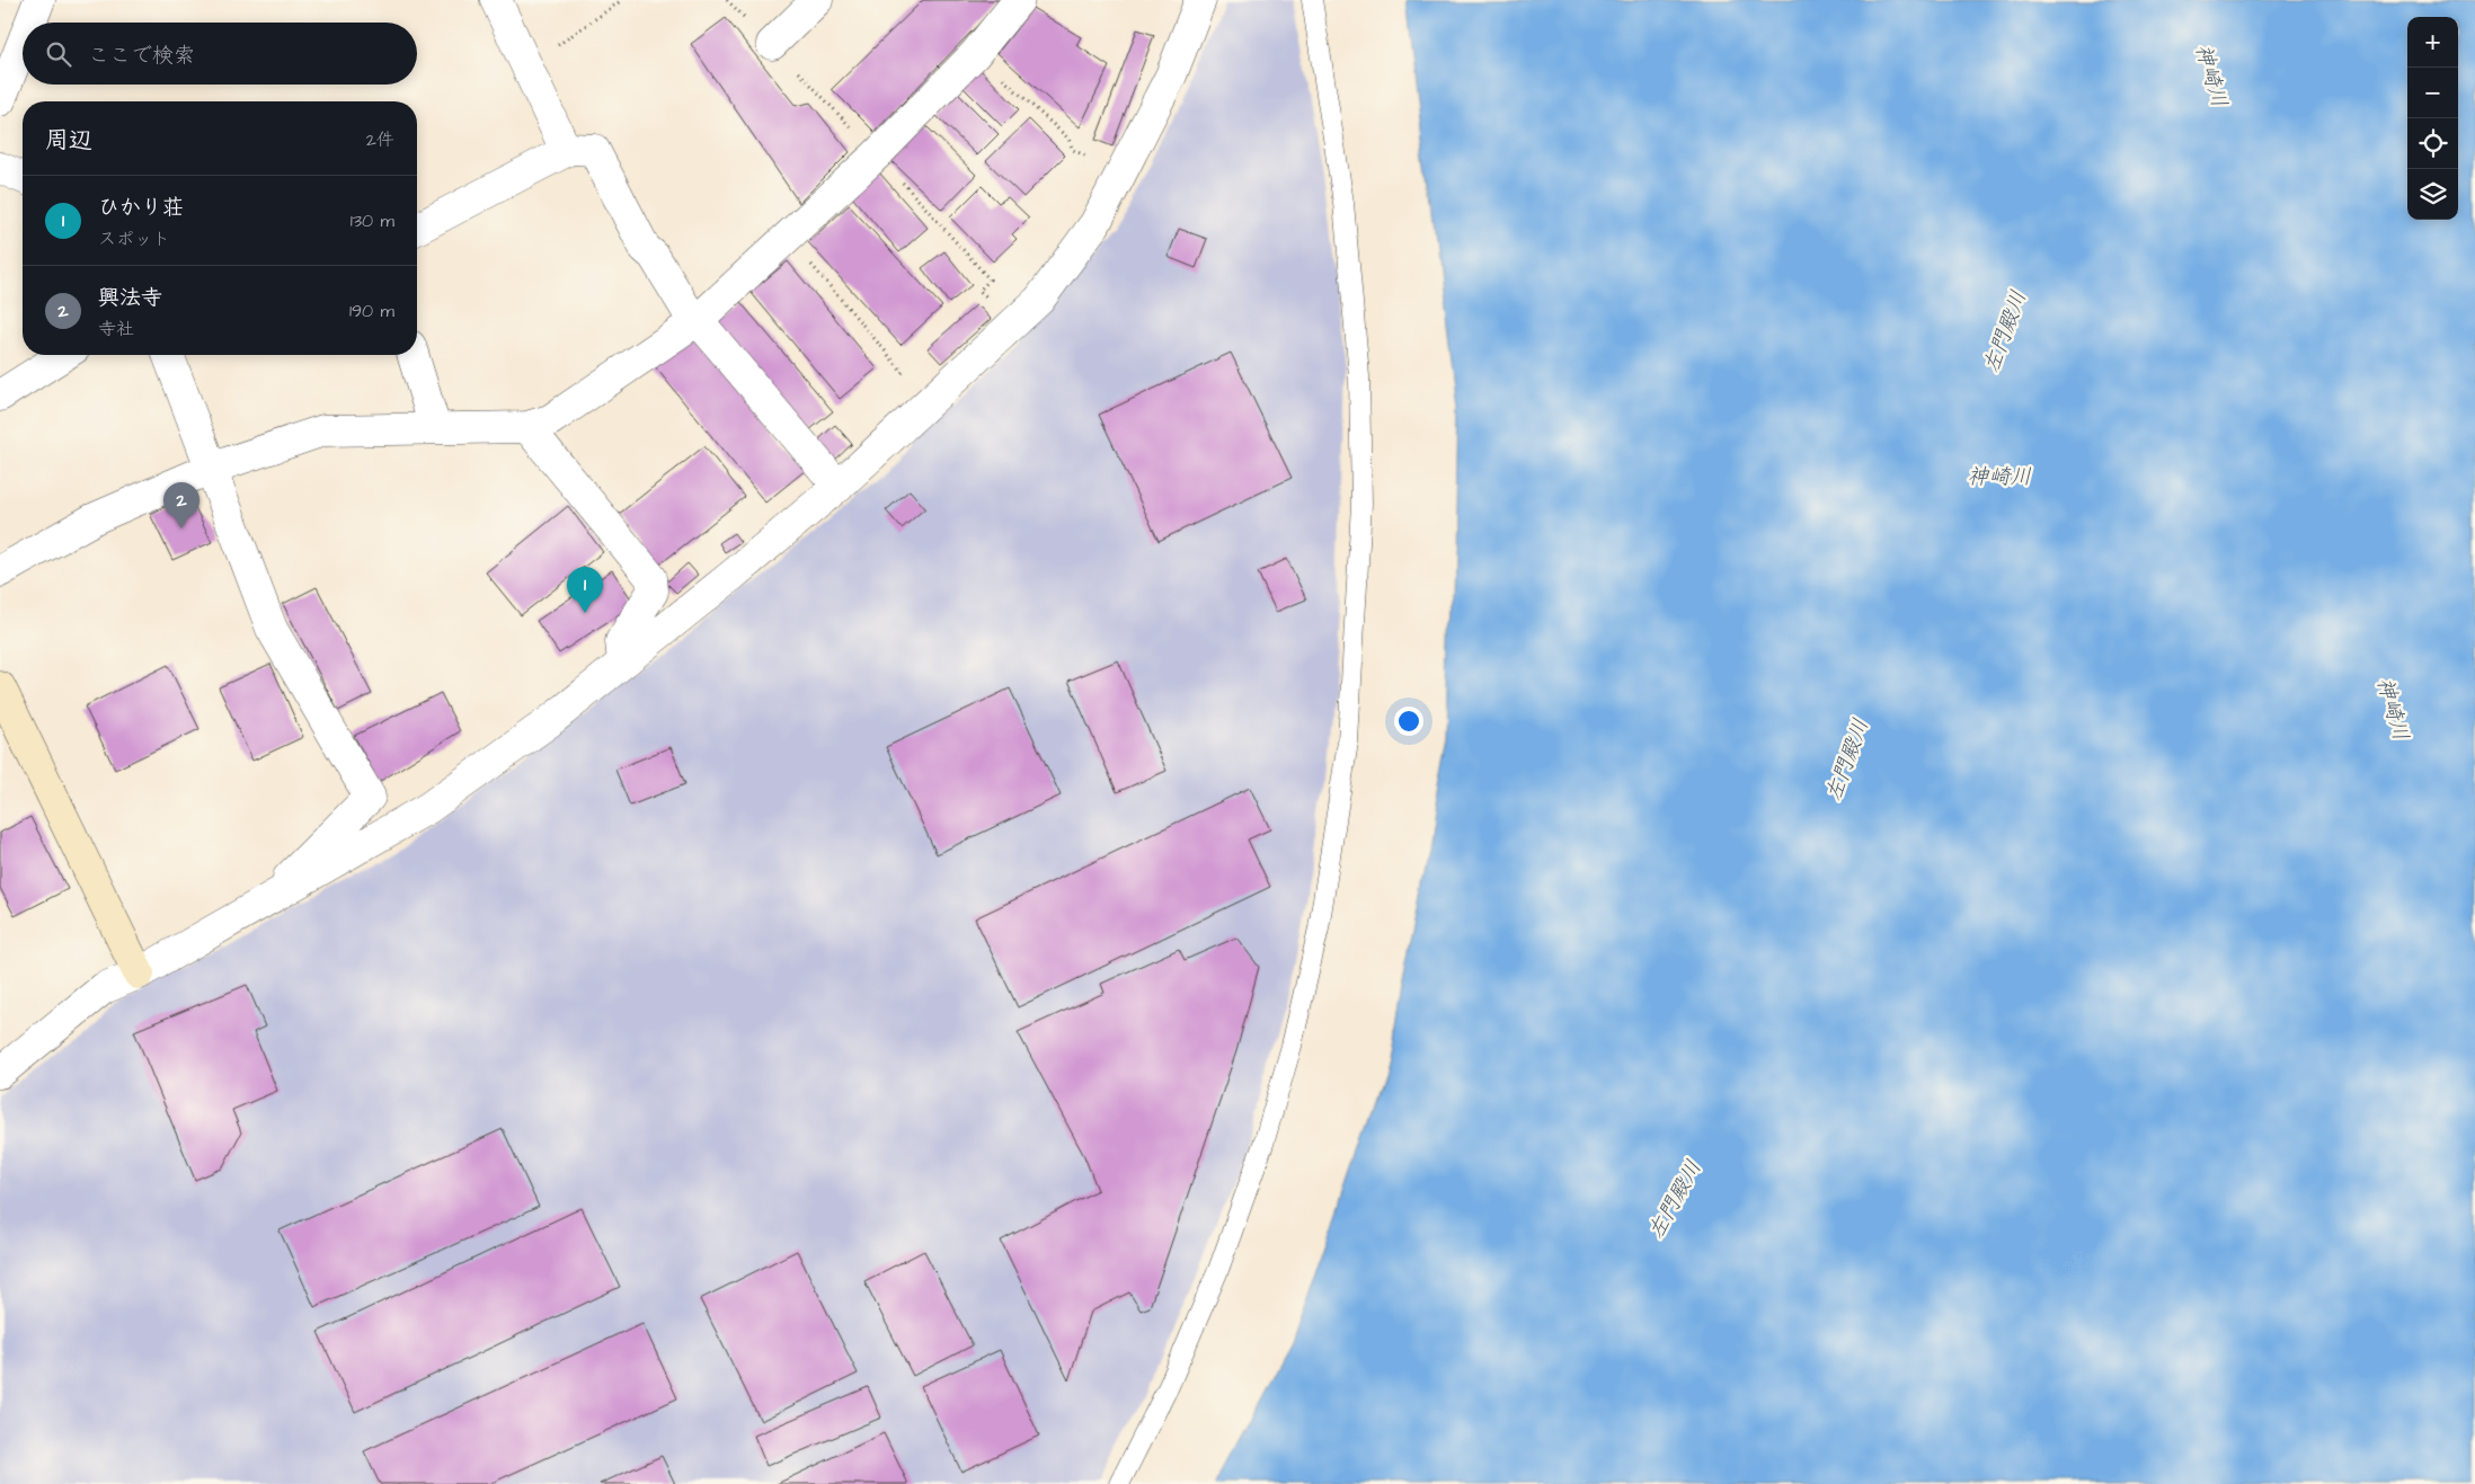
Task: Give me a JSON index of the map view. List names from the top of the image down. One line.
{"water":["神崎川","左門殿川"],"page":{"map_buttons":["+","−"],"search":"ここで検索","heading":["周辺","2件"],"list":[{"mark":"1","name":"ひかり荘","note":"スポット","value":"130 m"},{"mark":"2","name":"興法寺","note":"寺社","value":"190 m"}],"pins":["2","1"]}}
